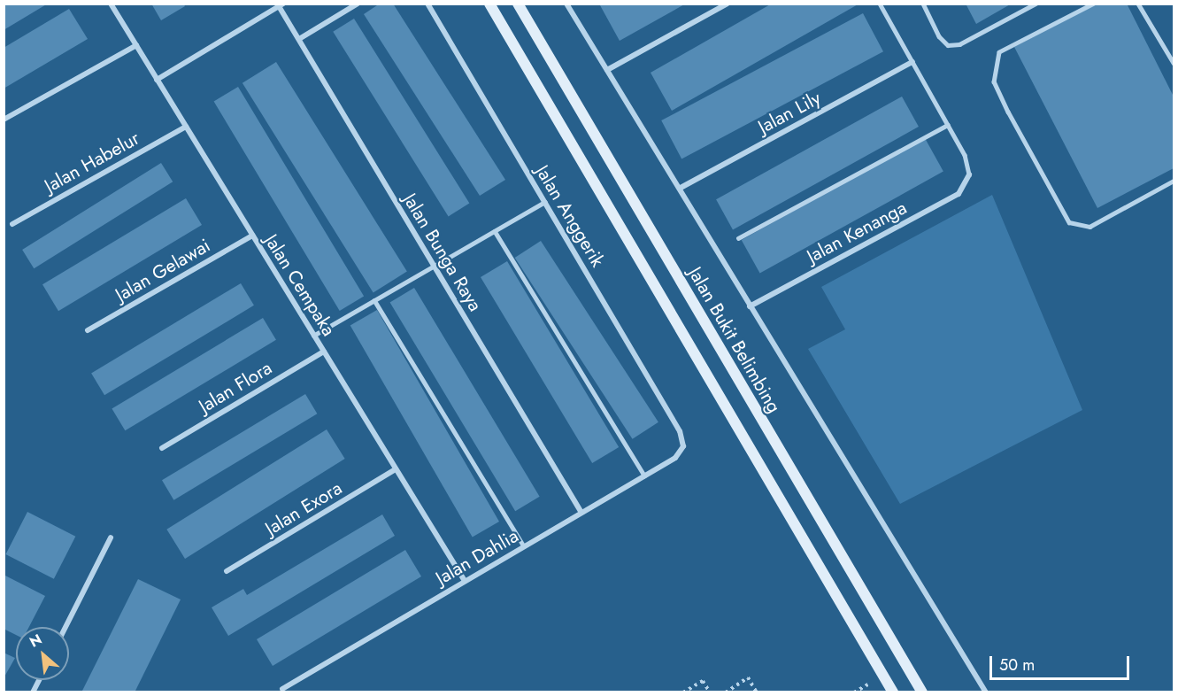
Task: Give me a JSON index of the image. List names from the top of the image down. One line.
{"streets":{"main road":["Jalan Bukit Belimbing"],"street":["Jalan Lily","Jalan Habelur","Jalan Anggerik","Jalan Kenanga","Jalan Bunga Raya","Jalan Gelawai","Jalan Cempaka","Jalan Flora","Jalan Exora","Jalan Dahlia"]},"crossings":[["Jalan Habelur","Jalan Cempaka"],["Jalan Anggerik","Jalan Dahlia"],["Jalan Bunga Raya","Jalan Dahlia"],["Jalan Gelawai","Jalan Cempaka"],["Jalan Cempaka","Jalan Flora"],["Jalan Cempaka","Jalan Exora"],["Jalan Cempaka","Jalan Dahlia"]],"scale_bar":"50 m","north":"top left"}
